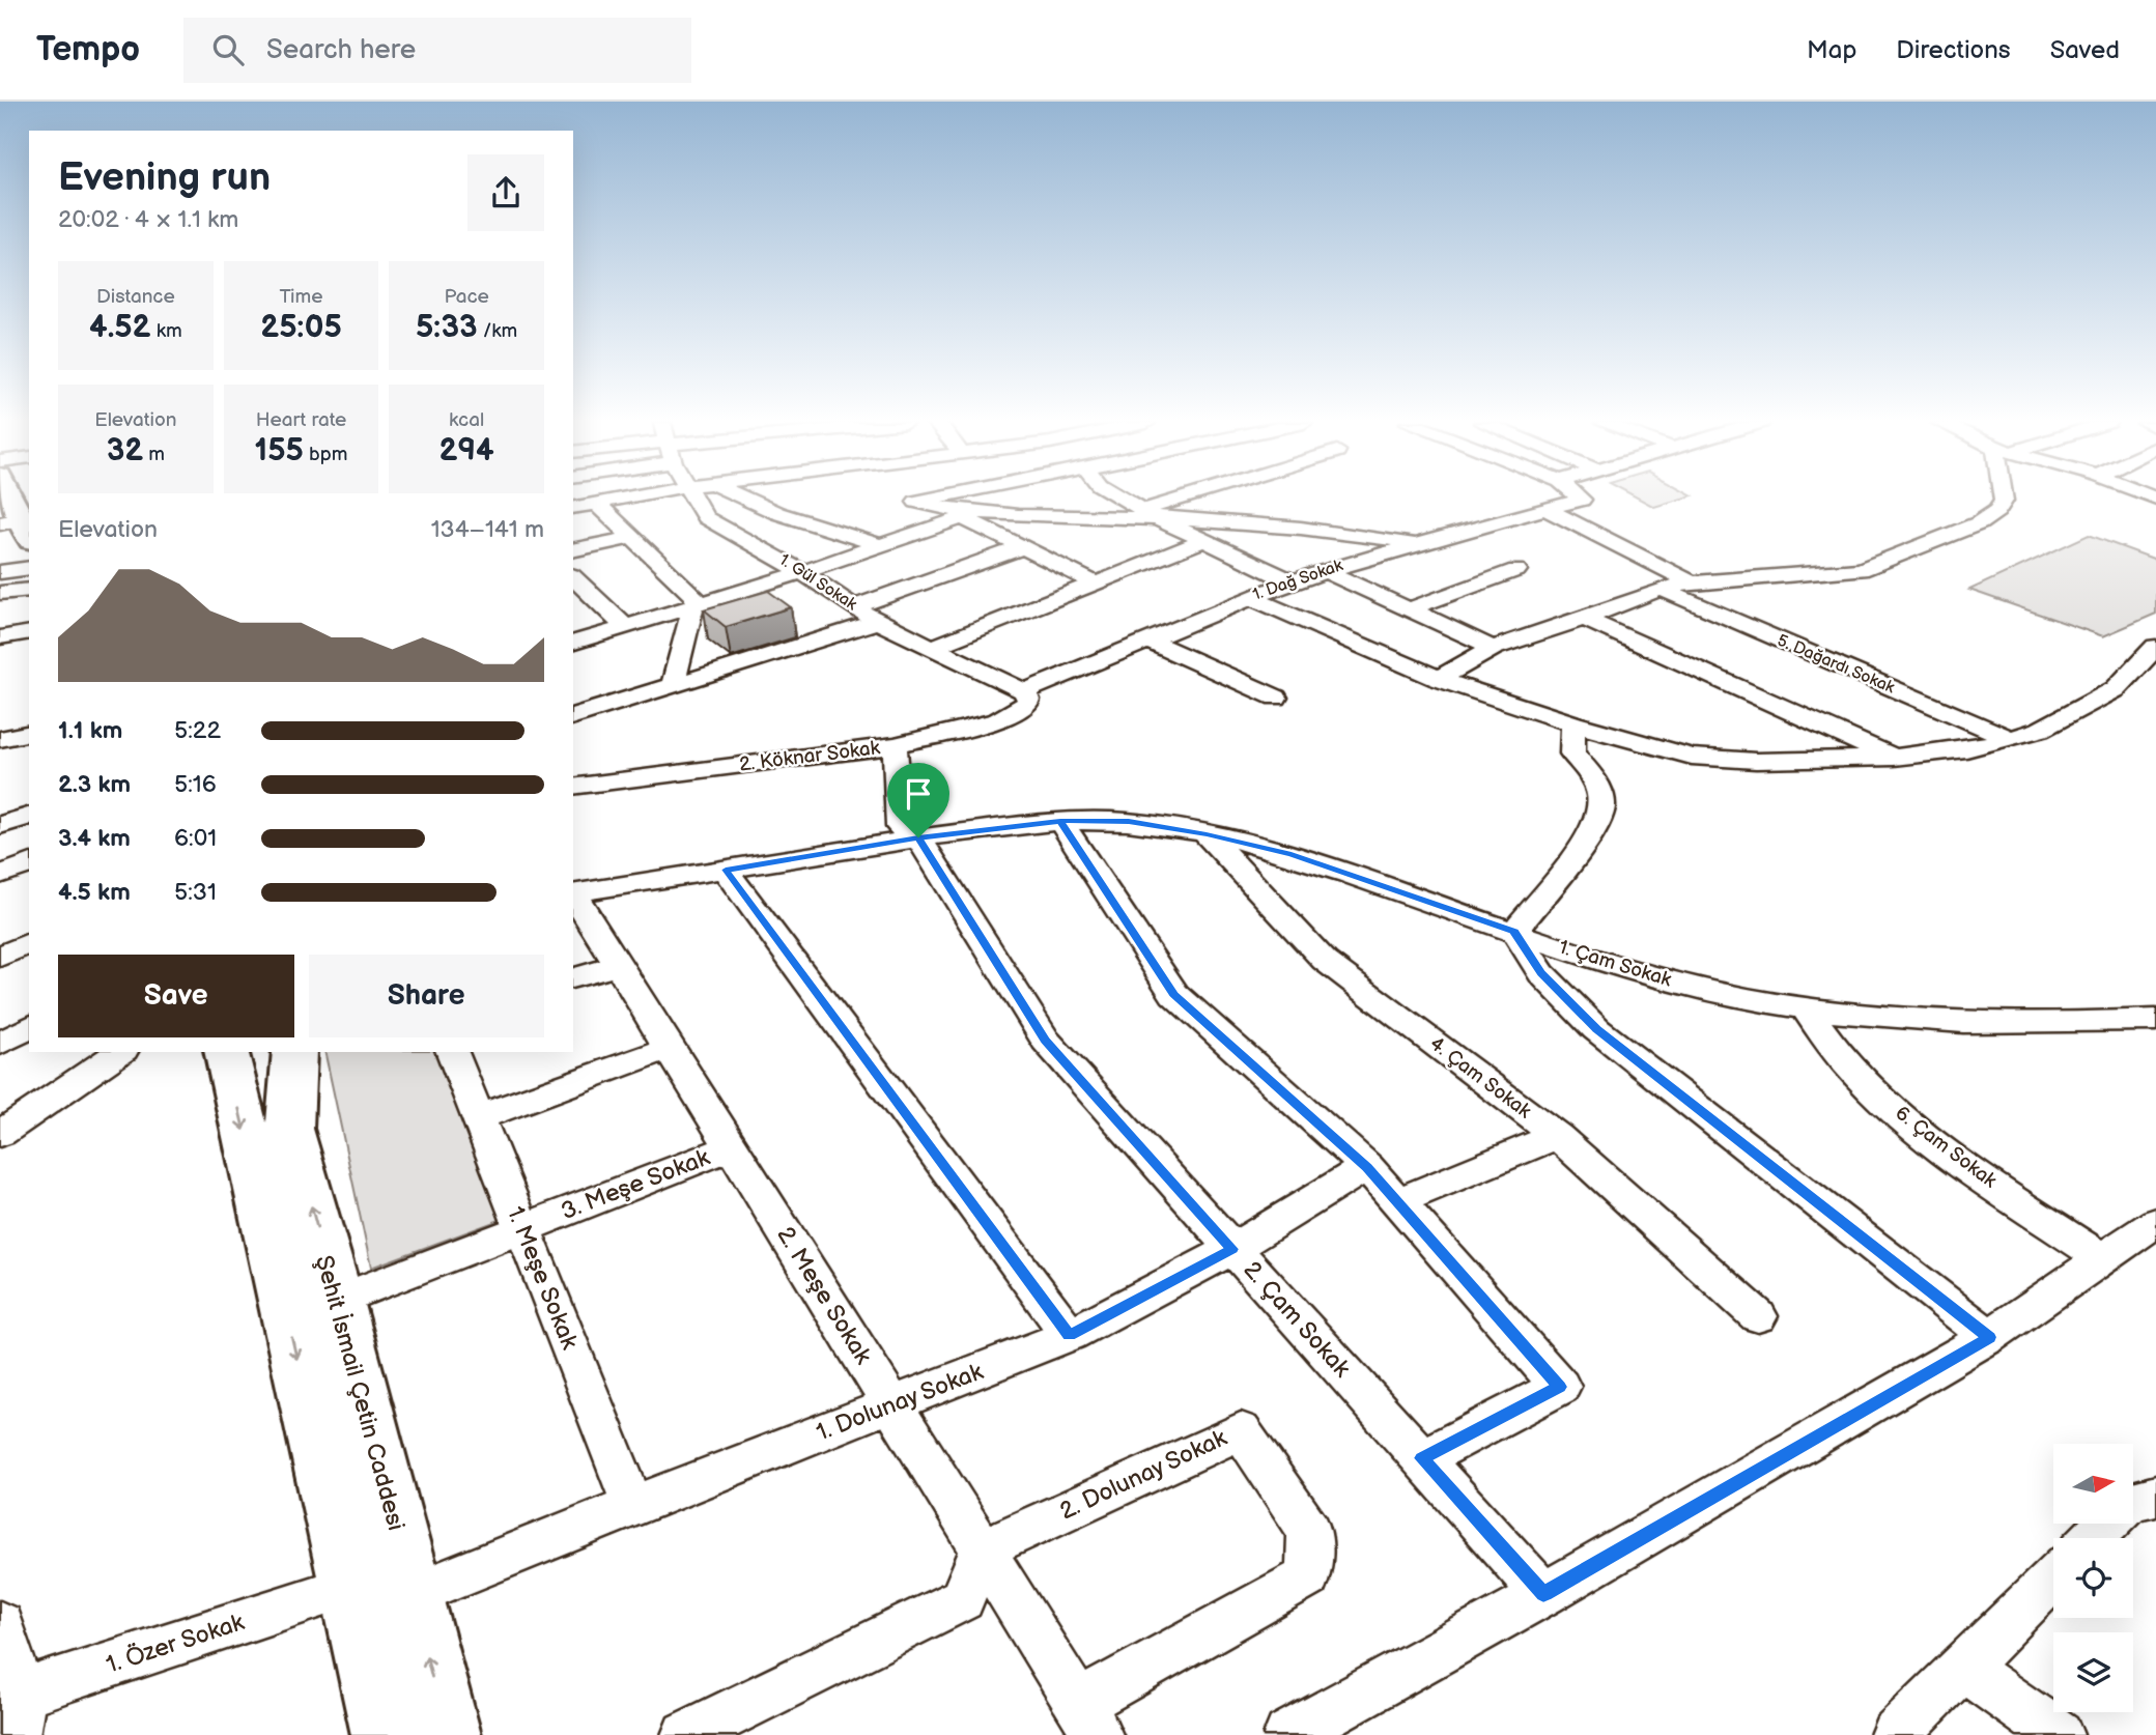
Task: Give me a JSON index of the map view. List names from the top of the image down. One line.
{"streets":{"street":["1. Dağ Sokak","1. Gül Sokak","5. Dağardı Sokak","2. Köknar Sokak","1. Çam Sokak","4. Çam Sokak","6. Çam Sokak","3. Meşe Sokak","1. Meşe Sokak","2. Meşe Sokak","2. Çam Sokak","Şehit İsmail Çetin Caddesi","1. Dolunay Sokak","2. Dolunay Sokak","1. Özer Sokak"]},"crossings":[["1. Dağ Sokak","1. Gül Sokak"],["1. Dağ Sokak","2. Köknar Sokak"],["1. Gül Sokak","2. Köknar Sokak"],["2. Köknar Sokak","2. Çam Sokak"],["1. Çam Sokak","4. Çam Sokak"],["1. Çam Sokak","6. Çam Sokak"],["1. Çam Sokak","2. Çam Sokak"],["3. Meşe Sokak","1. Meşe Sokak"],["3. Meşe Sokak","2. Meşe Sokak"],["3. Meşe Sokak","Şehit İsmail Çetin Caddesi"],["1. Meşe Sokak","1. Dolunay Sokak"],["2. Meşe Sokak","1. Dolunay Sokak"],["2. Meşe Sokak","2. Dolunay Sokak"],["2. Çam Sokak","1. Dolunay Sokak"],["Şehit İsmail Çetin Caddesi","1. Dolunay Sokak"],["Şehit İsmail Çetin Caddesi","1. Özer Sokak"],["1. Dolunay Sokak","1. Özer Sokak"]],"north":"right","page":{"header":"Tempo","search":"Search here","nav":["Map","Directions","Saved"],"heading":["Evening run","20:02 · 4 × 1.1 km"],"stats":[["Distance","4.52 km"],["Time","25:05"],["Pace","5:33 /km"],["Elevation","32 m"],["Heart rate","155 bpm"],["kcal","294"]],"chart":["Elevation","134–141 m"],"list":[{"name":"1.1 km","note":"5:22"},{"name":"2.3 km","note":"5:16"},{"name":"3.4 km","note":"6:01"},{"name":"4.5 km","note":"5:31"}],"buttons":["Save","Share"]}}
